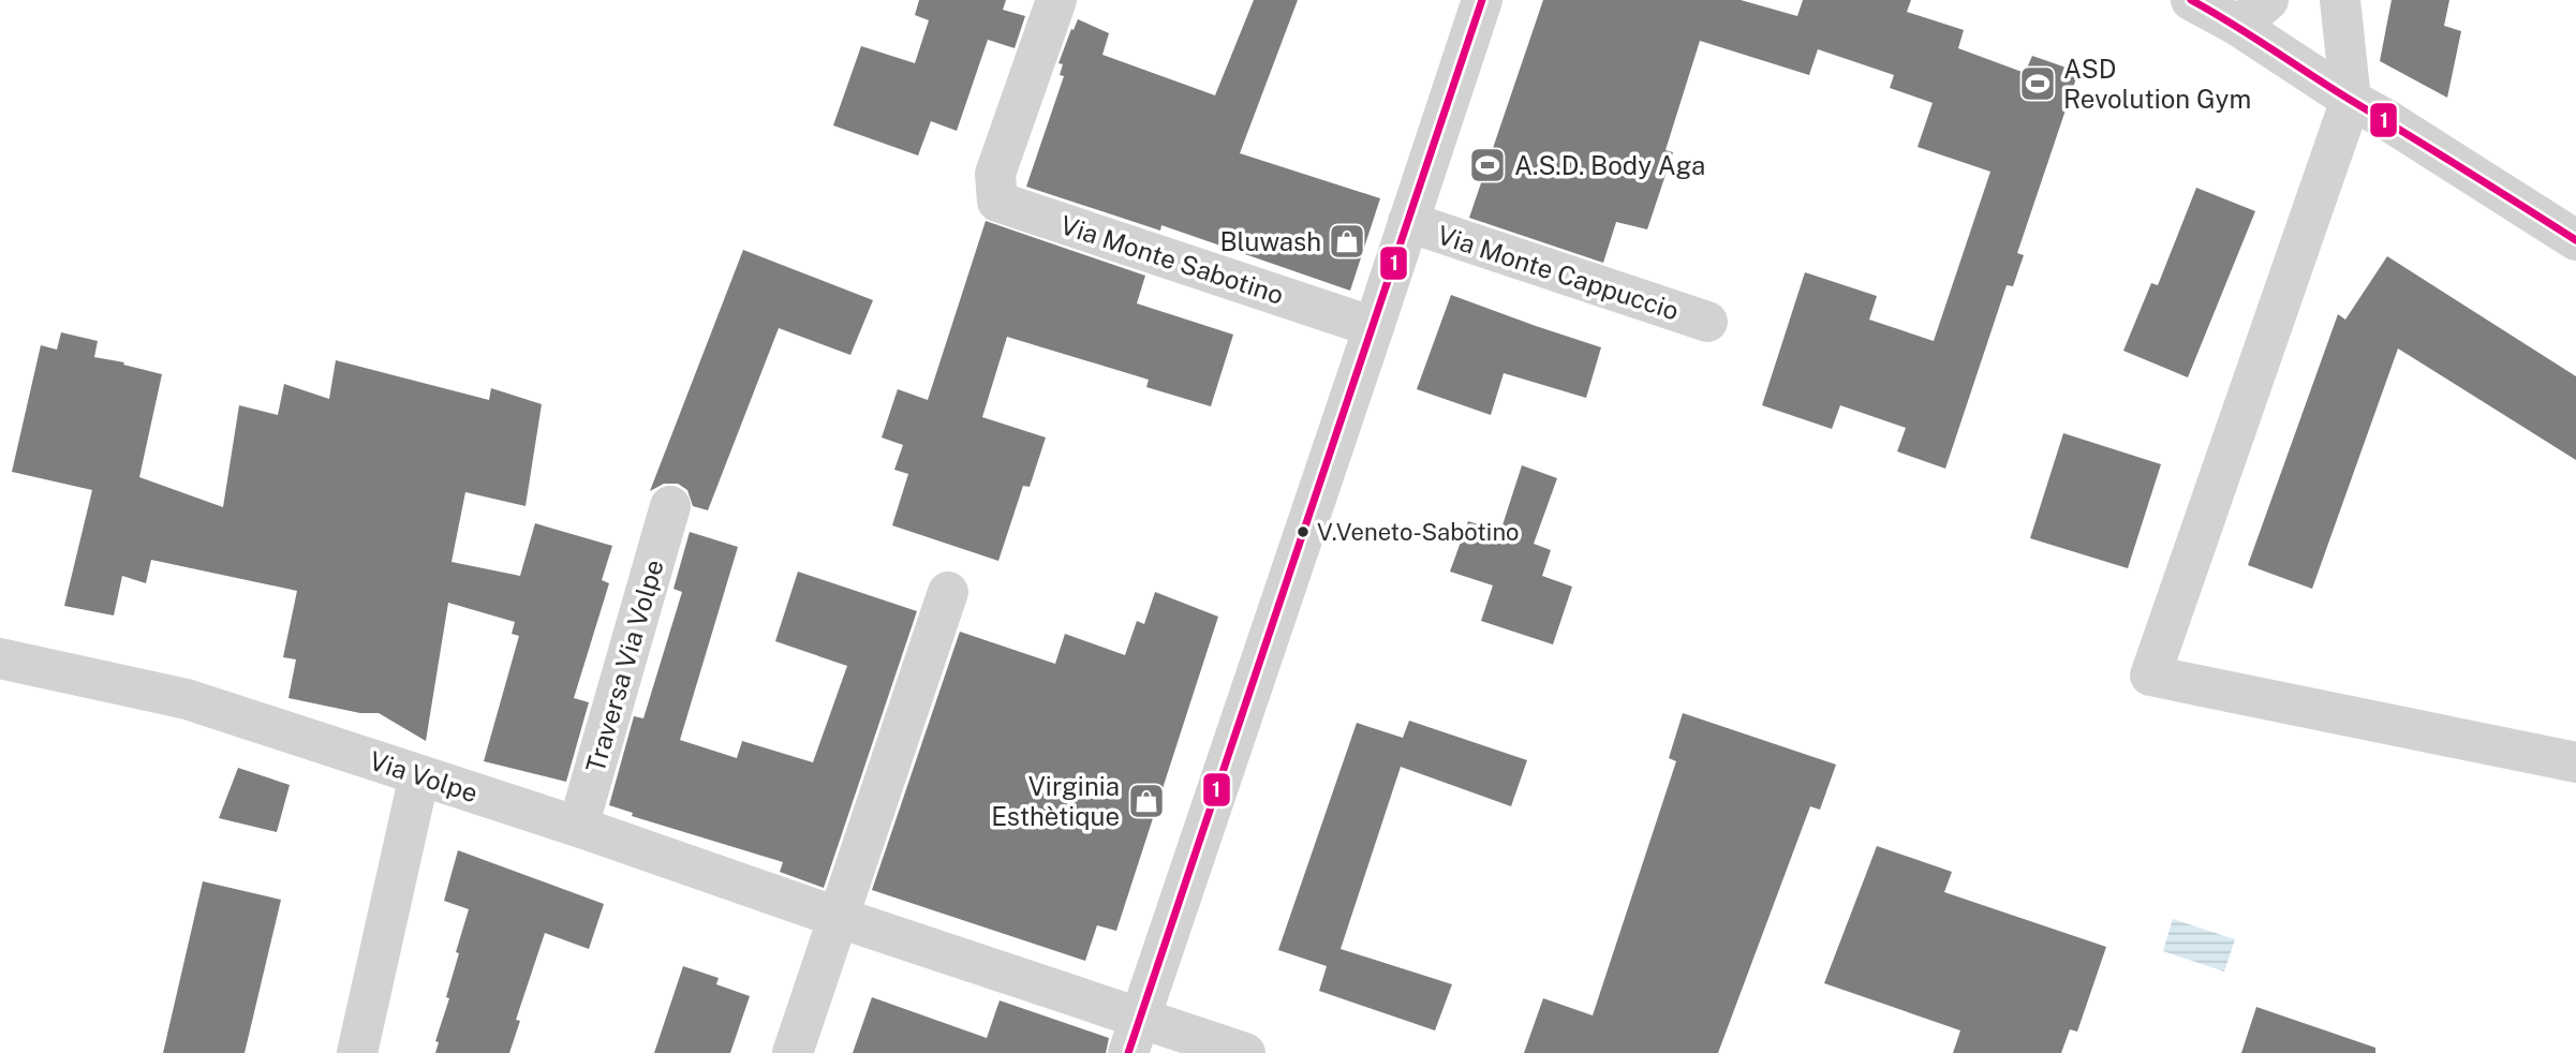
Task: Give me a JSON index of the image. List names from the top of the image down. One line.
{"streets":{"street":["Via Monte Sabotino","Via Monte Cappuccio","Traversa Via Volpe","Via Volpe"]},"crossings":[["Traversa Via Volpe","Via Volpe"]],"places":{"sports":["ASD Revolution Gym","A.S.D. Body Aga"],"shop":["Bluwash","Virginia Esthètique"],"other":["V.Veneto-Sabotino"]},"lines":["transit line 1"]}
